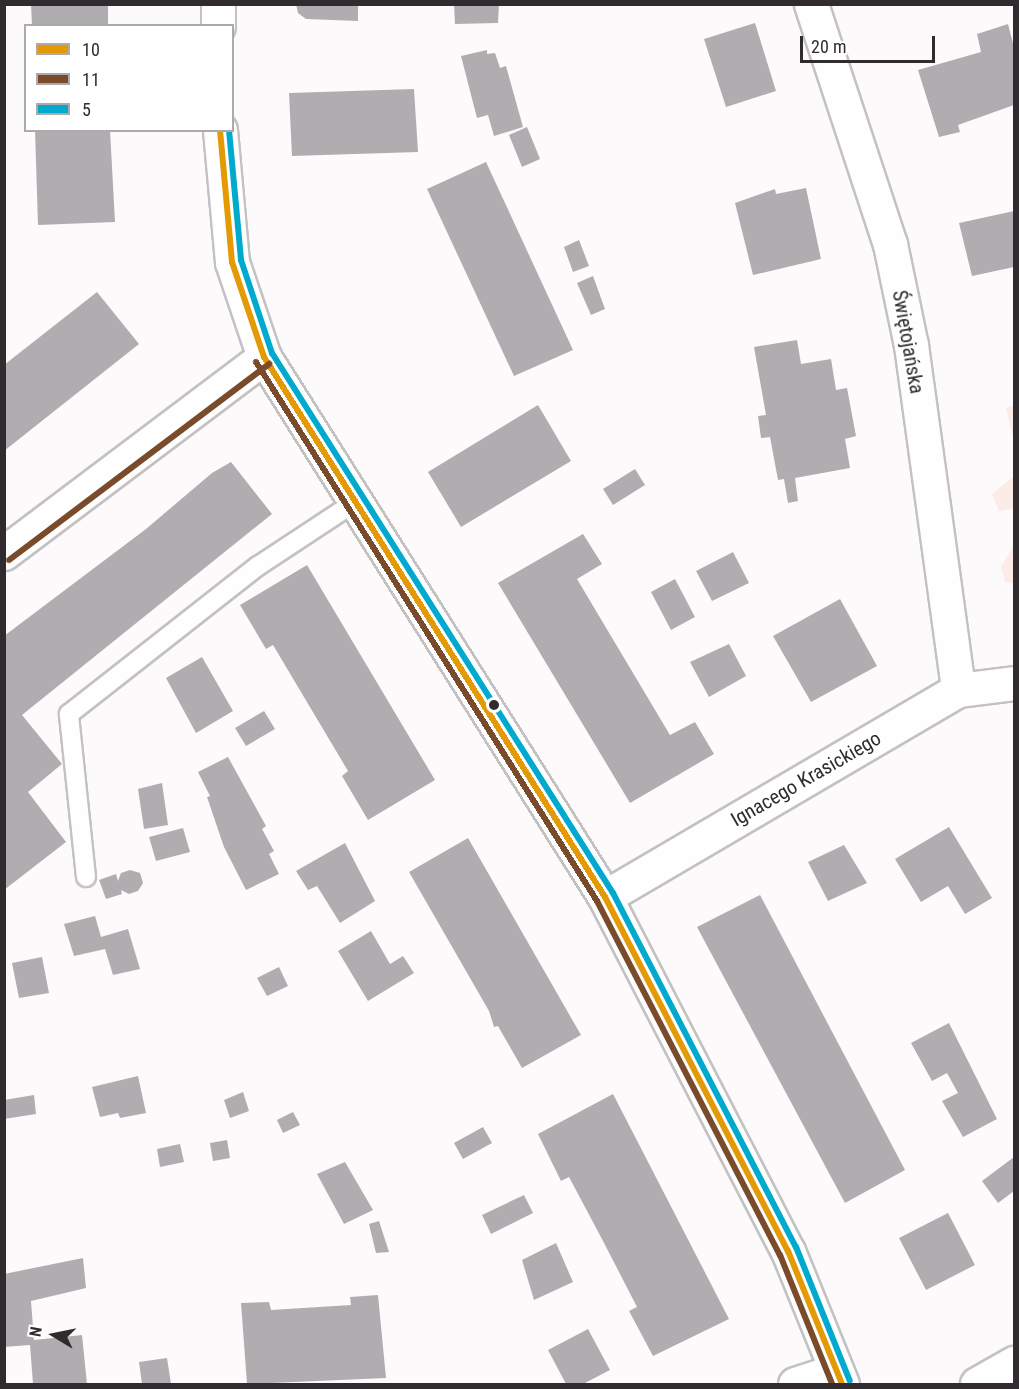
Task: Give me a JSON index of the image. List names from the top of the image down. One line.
{"streets":{"street":["Świętojańska","Ignacego Krasickiego"]},"crossings":[["Świętojańska","Ignacego Krasickiego"]],"lines":["transit line 10","transit line 5","transit line 11"],"legend":["10","11","5"],"scale_bar":"20 m","north":"left"}
